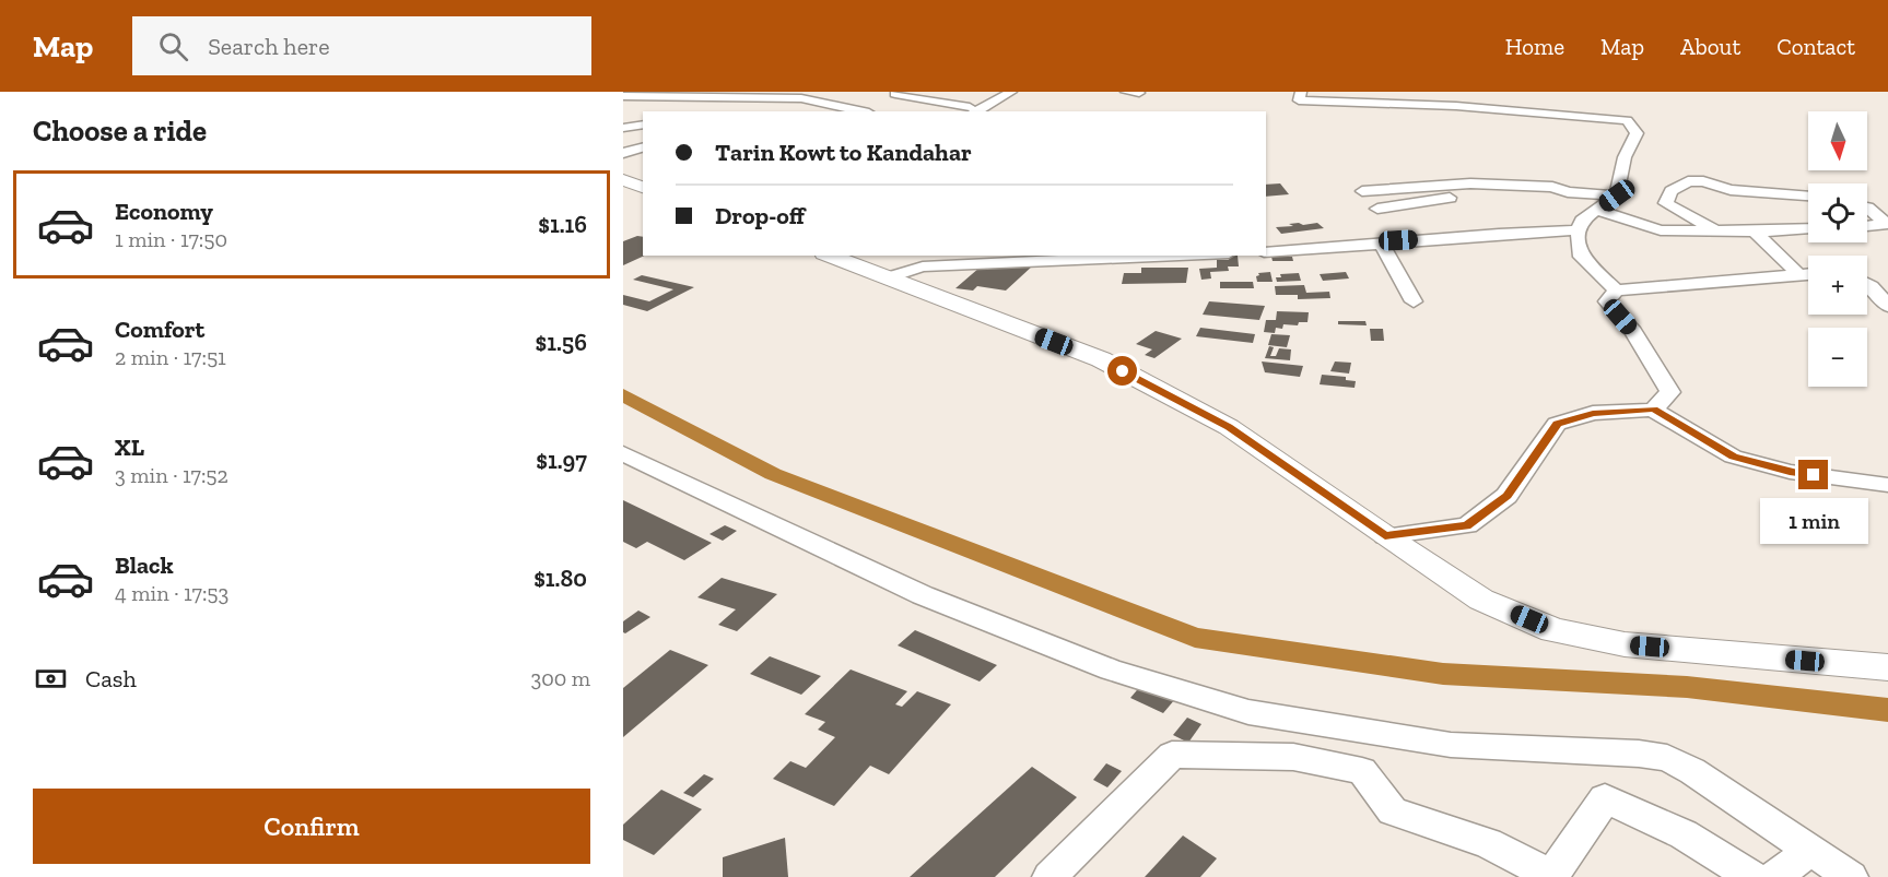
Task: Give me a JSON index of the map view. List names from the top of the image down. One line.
{"north":"bottom","page":{"header":"Map","search":"Search here","nav":["Home","Map","About","Contact"],"heading":"Choose a ride","map_buttons":["+","−"],"banner":["Tarin Kowt to Kandahar","Drop-off"],"list":[{"name":"Economy","note":"1 min · 17:50","value":"$1.16"},{"name":"Comfort","note":"2 min · 17:51","value":"$1.56"},{"name":"XL","note":"3 min · 17:52","value":"$1.97"},{"name":"Black","note":"4 min · 17:53","value":"$1.80"}],"bubble":"1 min","pay":["Cash","300 m"],"buttons":"Confirm"}}
